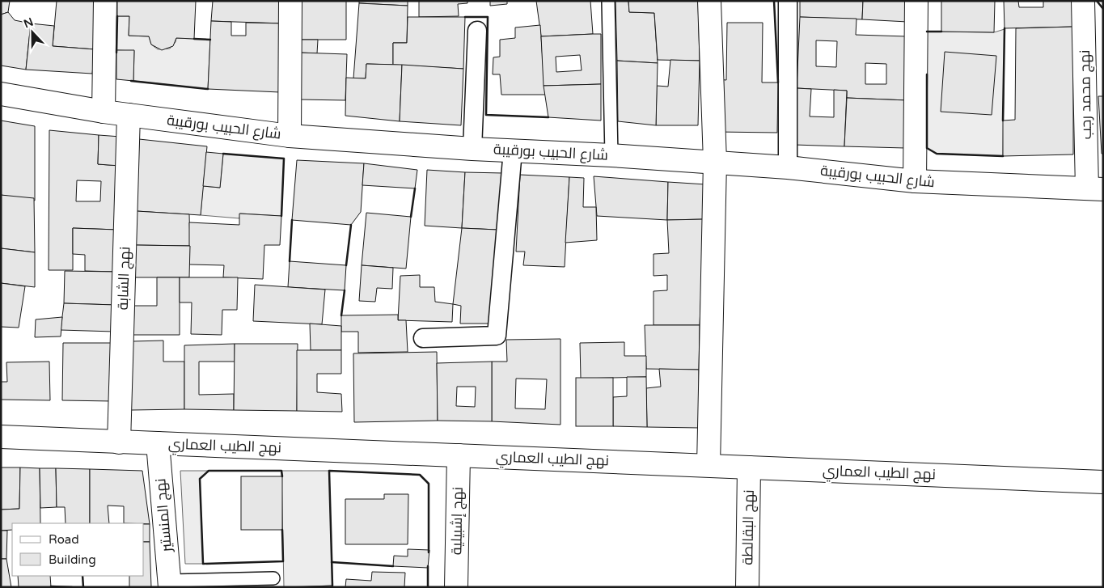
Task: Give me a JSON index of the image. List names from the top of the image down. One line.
{"streets":{"street":["نهج محمد رجب","شارع الحبيب بورقيبة","نهج الشابة","نهج الطيب العماري","نهج المنستير","نهج إشبيلية","نهج البقالطة"]},"crossings":[["نهج محمد رجب","شارع الحبيب بورقيبة"],["شارع الحبيب بورقيبة","نهج الشابة"],["نهج الشابة","نهج الطيب العماري"],["نهج الطيب العماري","نهج المنستير"],["نهج الطيب العماري","نهج إشبيلية"],["نهج الطيب العماري","نهج البقالطة"]],"legend":["Road","Building"],"north":"top"}
